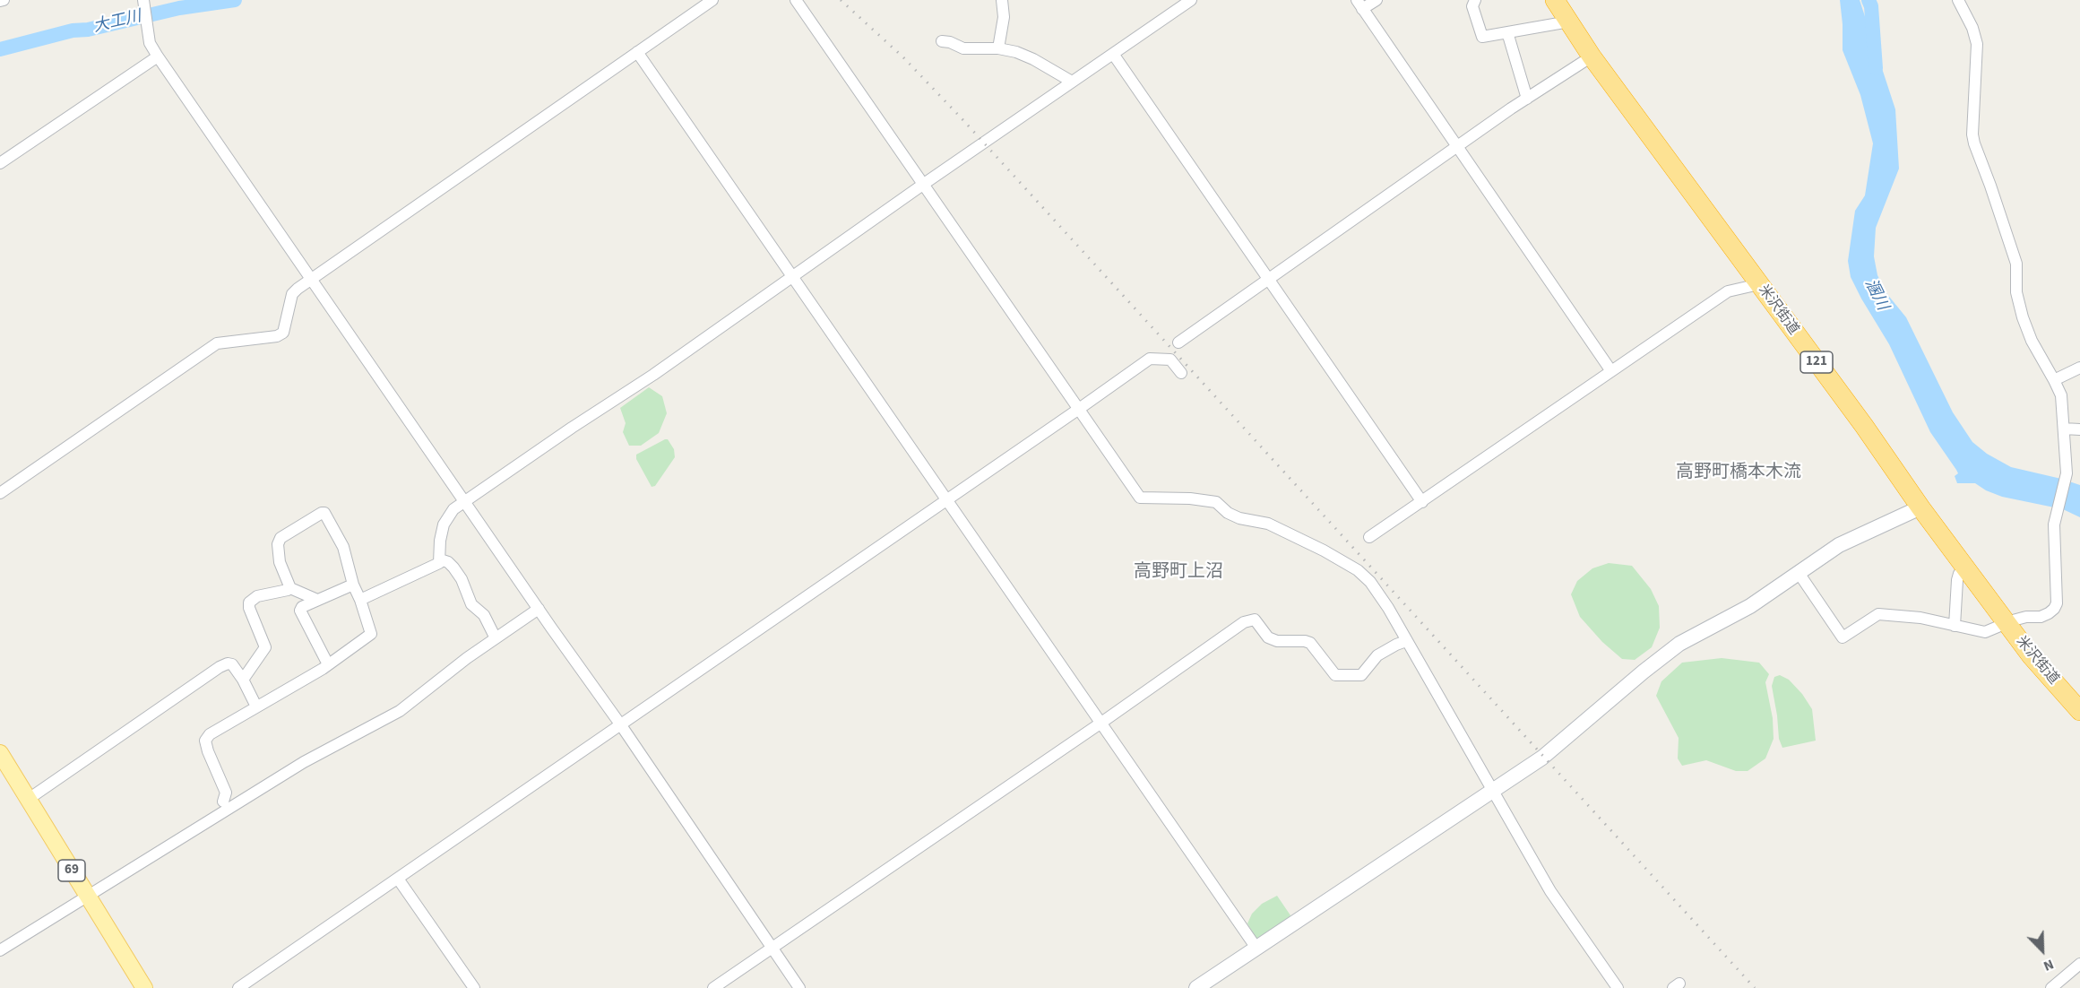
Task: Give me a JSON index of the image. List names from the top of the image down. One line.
{"streets":{"highway":["米沢街道","121"],"main road":["69"]},"districts":["高野町橋本木流","高野町上沼"],"water":["大工川","溷川"],"north":"bottom right"}
